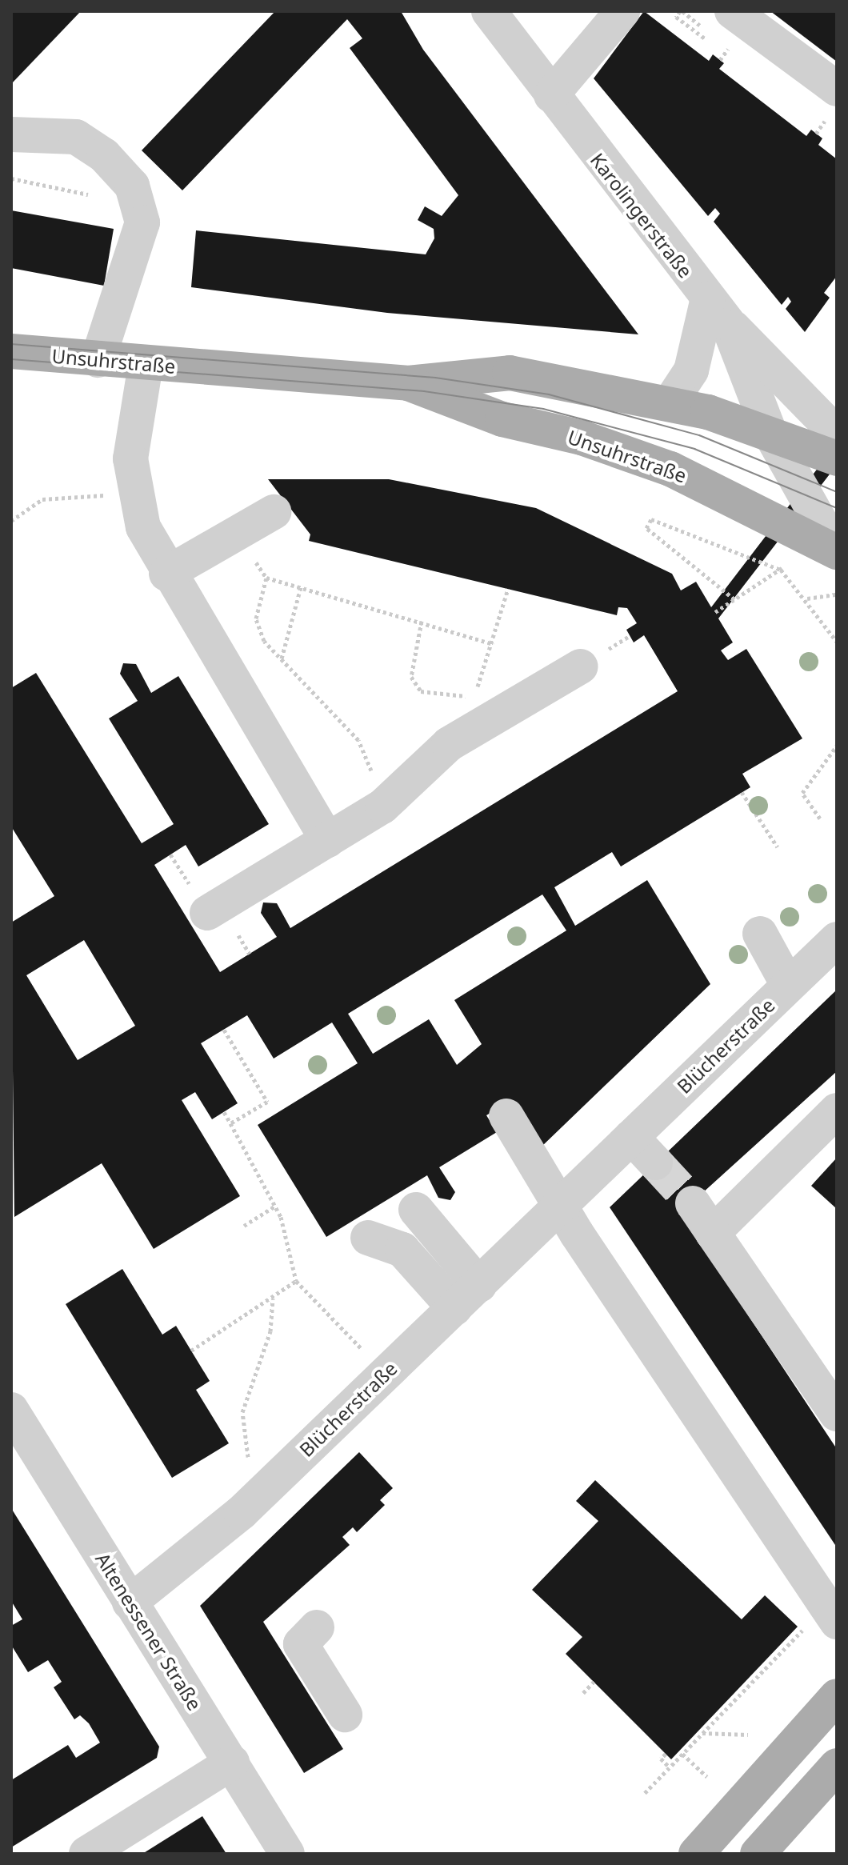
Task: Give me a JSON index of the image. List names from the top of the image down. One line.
{"streets":{"main road":["Unsuhrstraße"],"street":["Karolingerstraße","Blücherstraße","Altenessener Straße"]},"crossings":[["Karolingerstraße","Unsuhrstraße"],["Blücherstraße","Altenessener Straße"]]}
